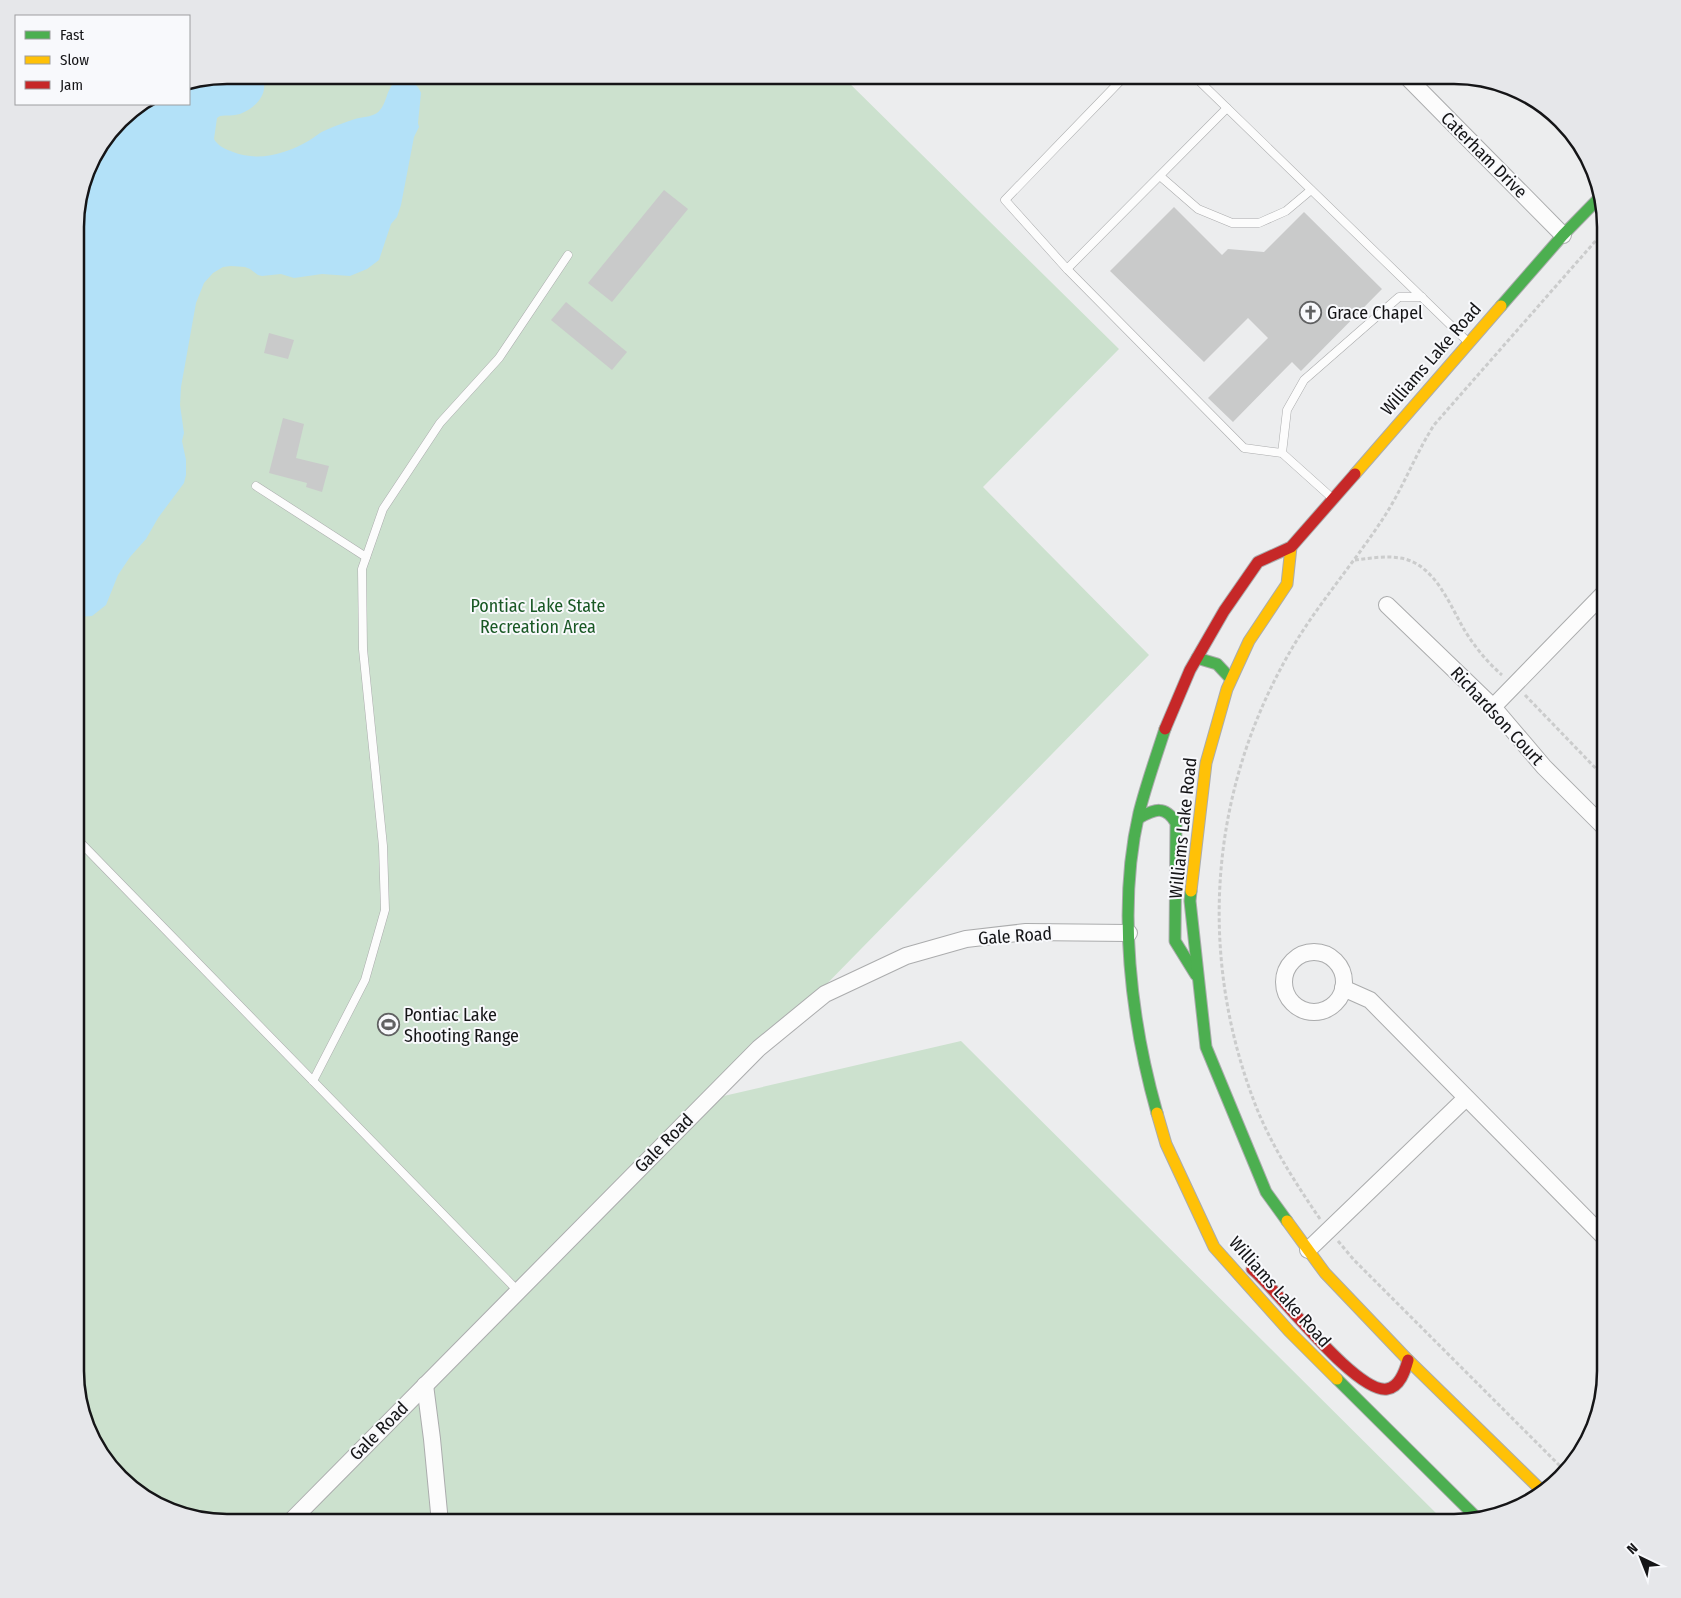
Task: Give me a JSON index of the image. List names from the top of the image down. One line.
{"streets":{"main road":["Williams Lake Road"],"street":["Caterham Drive","Richardson Court","Gale Road"]},"crossings":[["Caterham Drive","Williams Lake Road"],["Williams Lake Road","Gale Road"]],"parks":["Pontiac Lake State Recreation Area"],"places":{"church":["Grace Chapel"],"sports":["Pontiac Lake Shooting Range"]},"legend":["Fast","Slow","Jam"],"north":"top left"}
